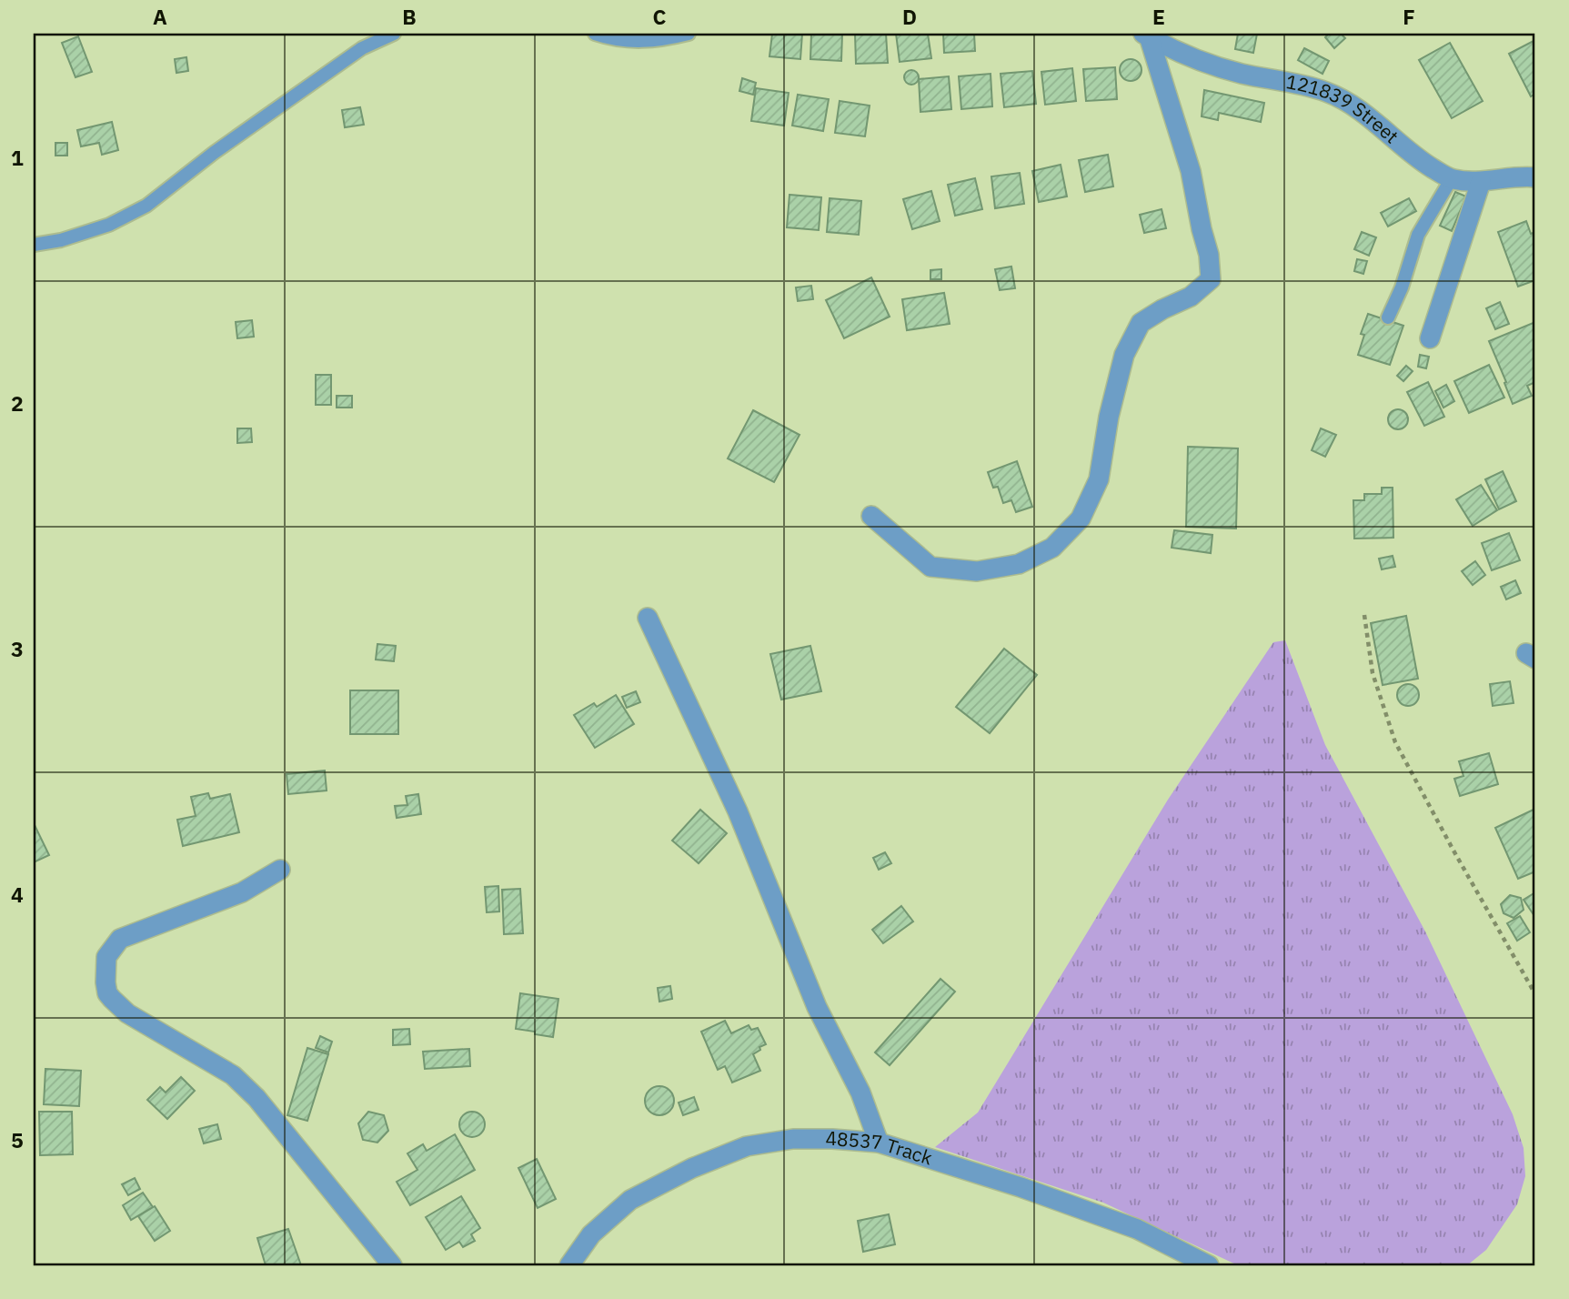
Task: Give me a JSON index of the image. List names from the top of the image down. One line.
{"streets":{"street":["121839 Street","48537 Track"]},"grid":{"columns":["A","B","C","D","E","F"],"rows":["1","2","3","4","5"]}}
